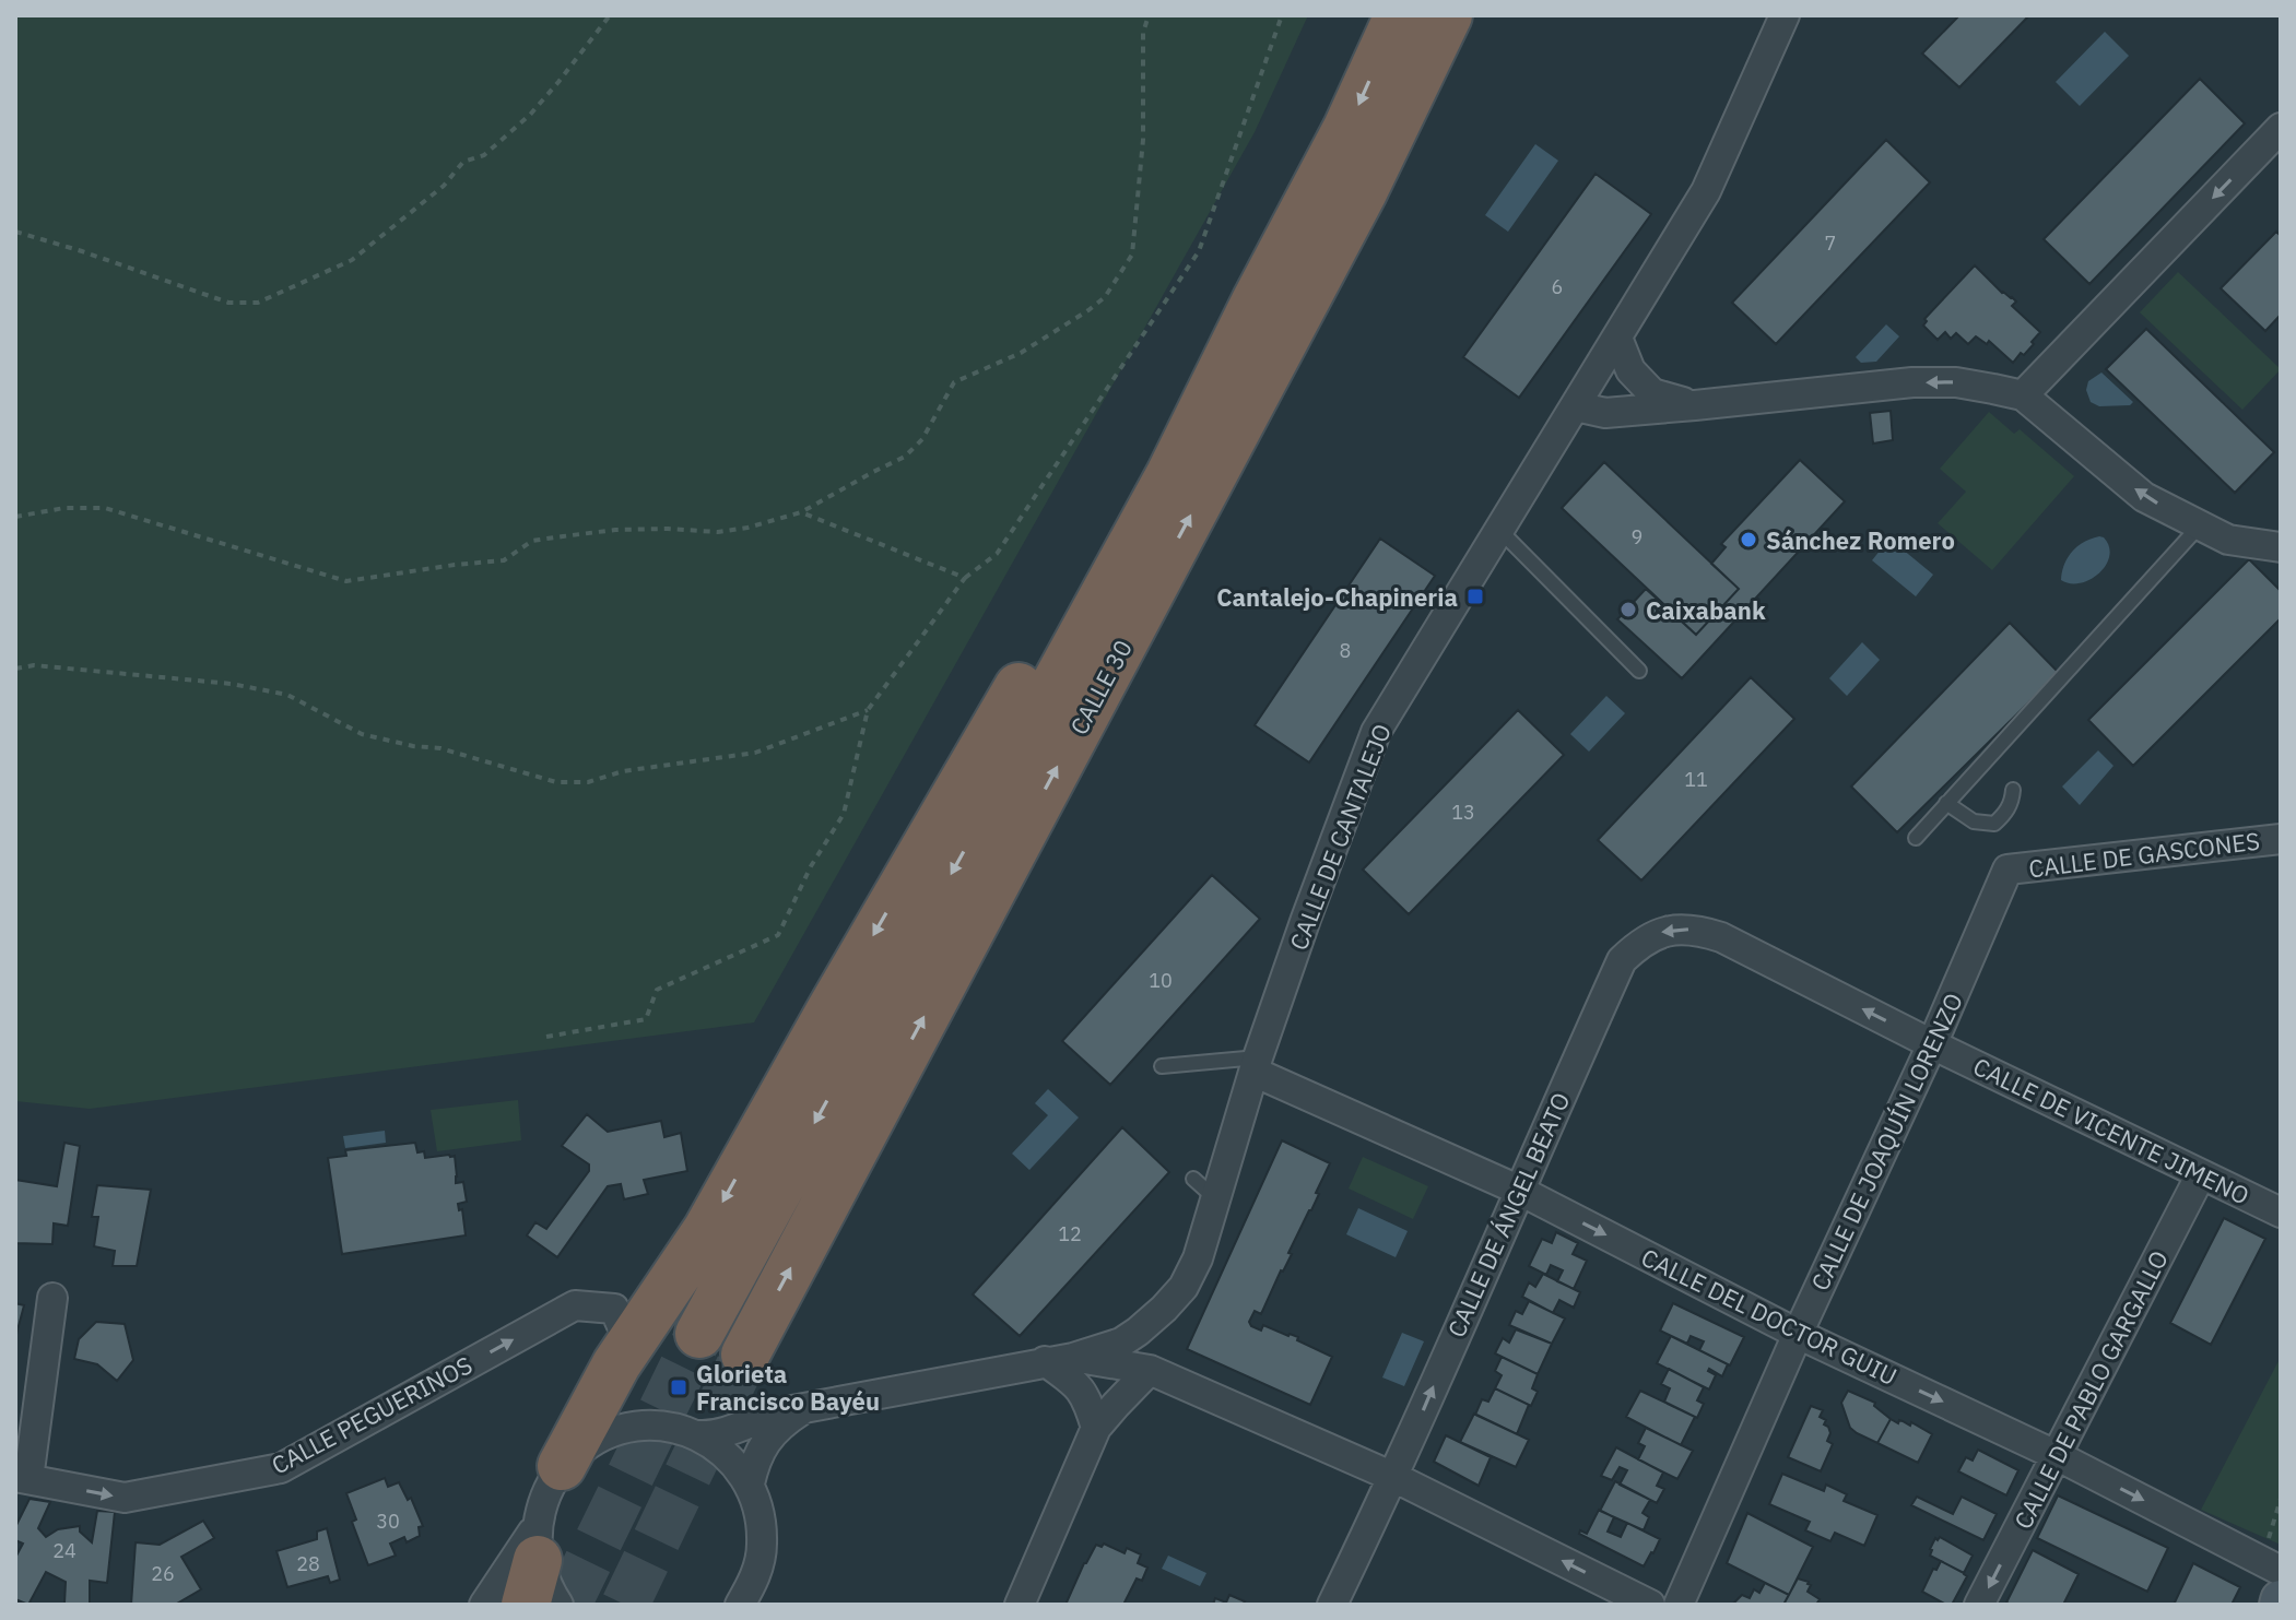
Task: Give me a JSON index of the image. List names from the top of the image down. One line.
{"streets":{"highway":["CALLE 30"],"street":["CALLE DE CANTALEJO","CALLE DE GASCONES","CALLE DE VICENTE JIMENO","CALLE DE JOAQUÍN LORENZO","CALLE DE ÁNGEL BEATO","CALLE DEL DOCTOR GUIU","CALLE DE PABLO GARGALLO","CALLE PEGUERINOS"]},"crossings":[["CALLE DE CANTALEJO","CALLE DEL DOCTOR GUIU"],["CALLE DE GASCONES","CALLE DE JOAQUÍN LORENZO"],["CALLE DE VICENTE JIMENO","CALLE DE JOAQUÍN LORENZO"],["CALLE DE VICENTE JIMENO","CALLE DE ÁNGEL BEATO"],["CALLE DE VICENTE JIMENO","CALLE DE PABLO GARGALLO"],["CALLE DE JOAQUÍN LORENZO","CALLE DEL DOCTOR GUIU"],["CALLE DE ÁNGEL BEATO","CALLE DEL DOCTOR GUIU"],["CALLE DEL DOCTOR GUIU","CALLE DE PABLO GARGALLO"]],"one_way":["CALLE DEL DOCTOR GUIU","CALLE PEGUERINOS"],"places":{"other":["Sánchez Romero","Caixabank"],"transit":["Cantalejo-Chapineria","Glorieta Francisco Bayéu"]},"house_numbers":["7","6","9","8","11","13","10","12","30","24","28","26"]}
